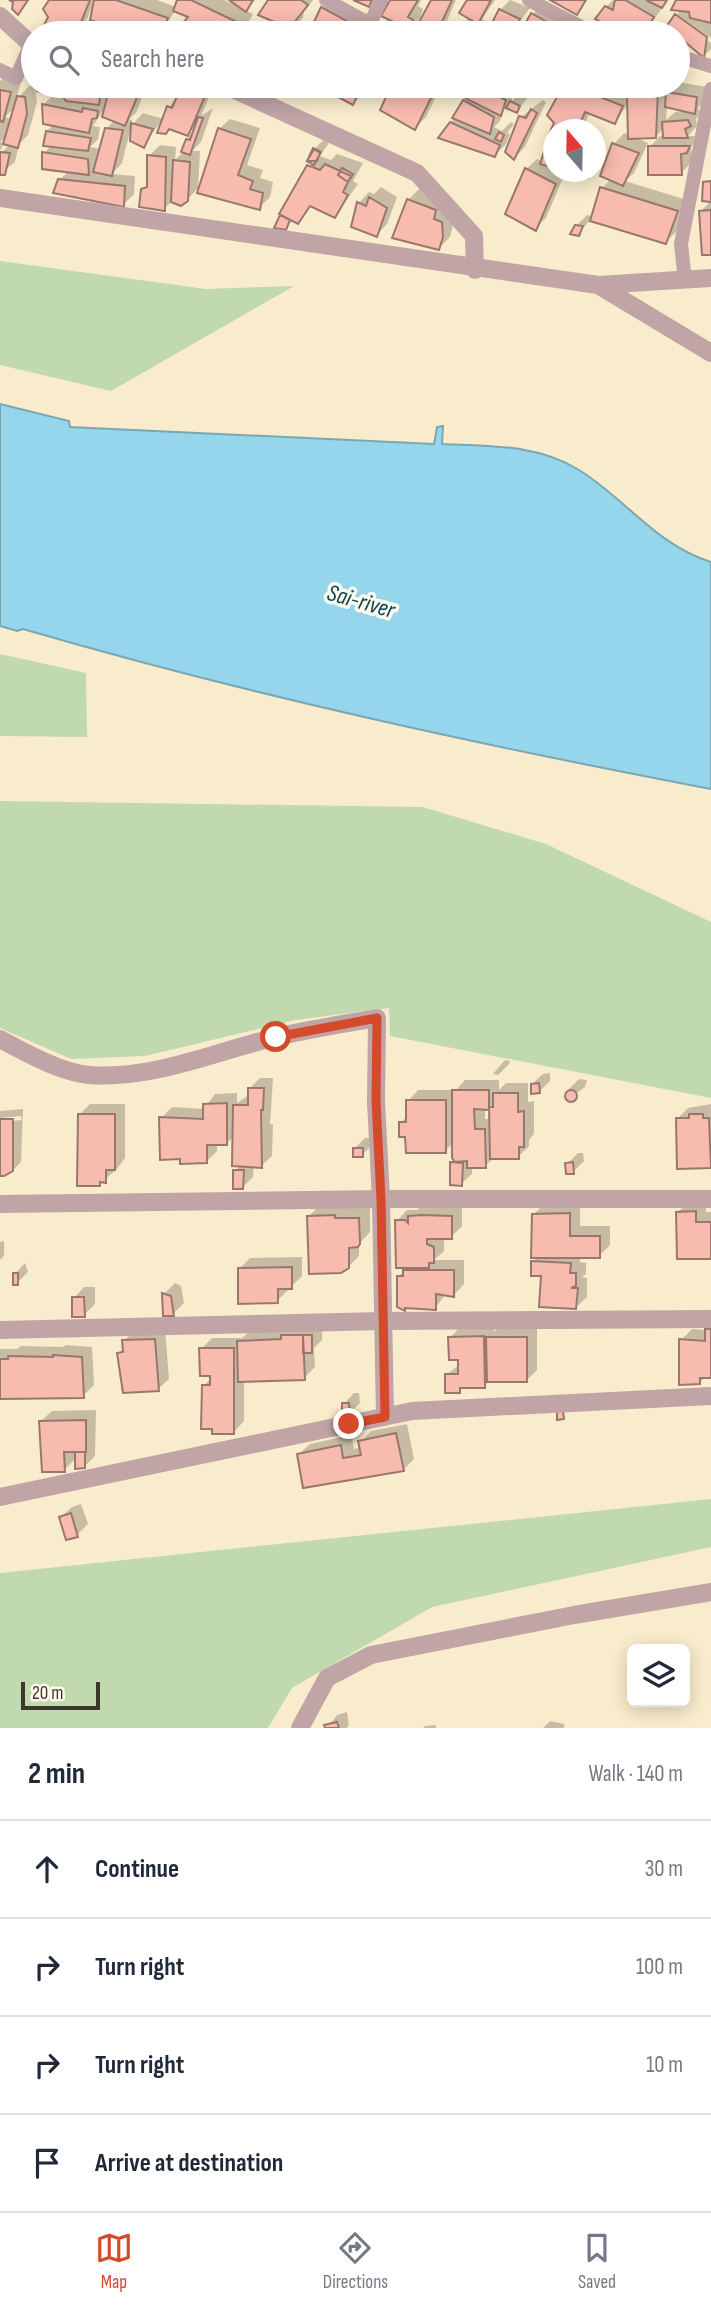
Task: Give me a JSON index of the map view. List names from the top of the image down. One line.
{"water":["Sai-river"],"scale_bar":"20 m","north":"top","page":{"search":"Search here","scale":"20 m","heading":["2 min","Walk · 140 m"],"list":[["Continue","30 m"],["Turn right","100 m"],["Turn right","10 m"],"Arrive at destination"],"nav":["Map","Directions","Saved"]}}
